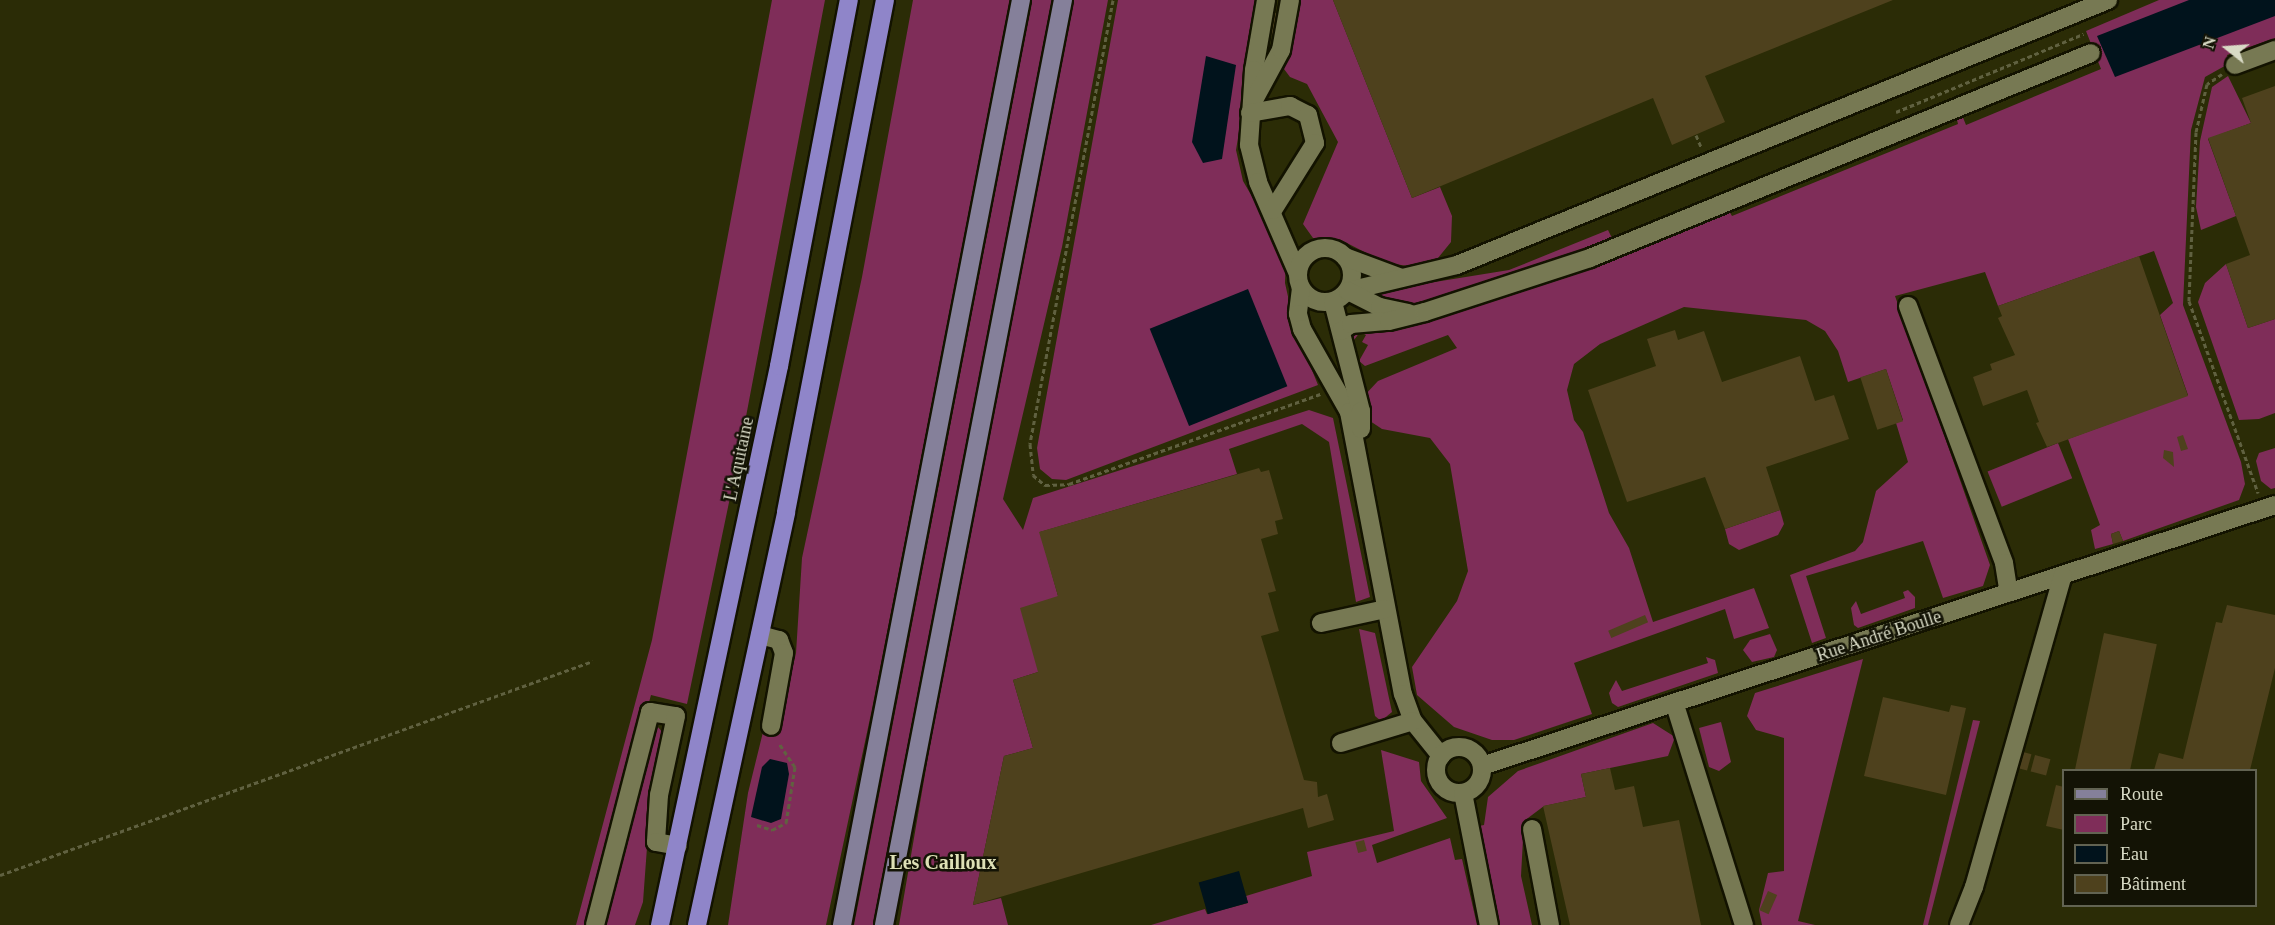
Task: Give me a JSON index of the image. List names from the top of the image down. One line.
{"streets":{"highway":["L'Aquitaine"],"street":["Rue André Boulle"]},"districts":["Les Cailloux"],"legend":["Route","Parc","Eau","Bâtiment"],"north":"left"}
